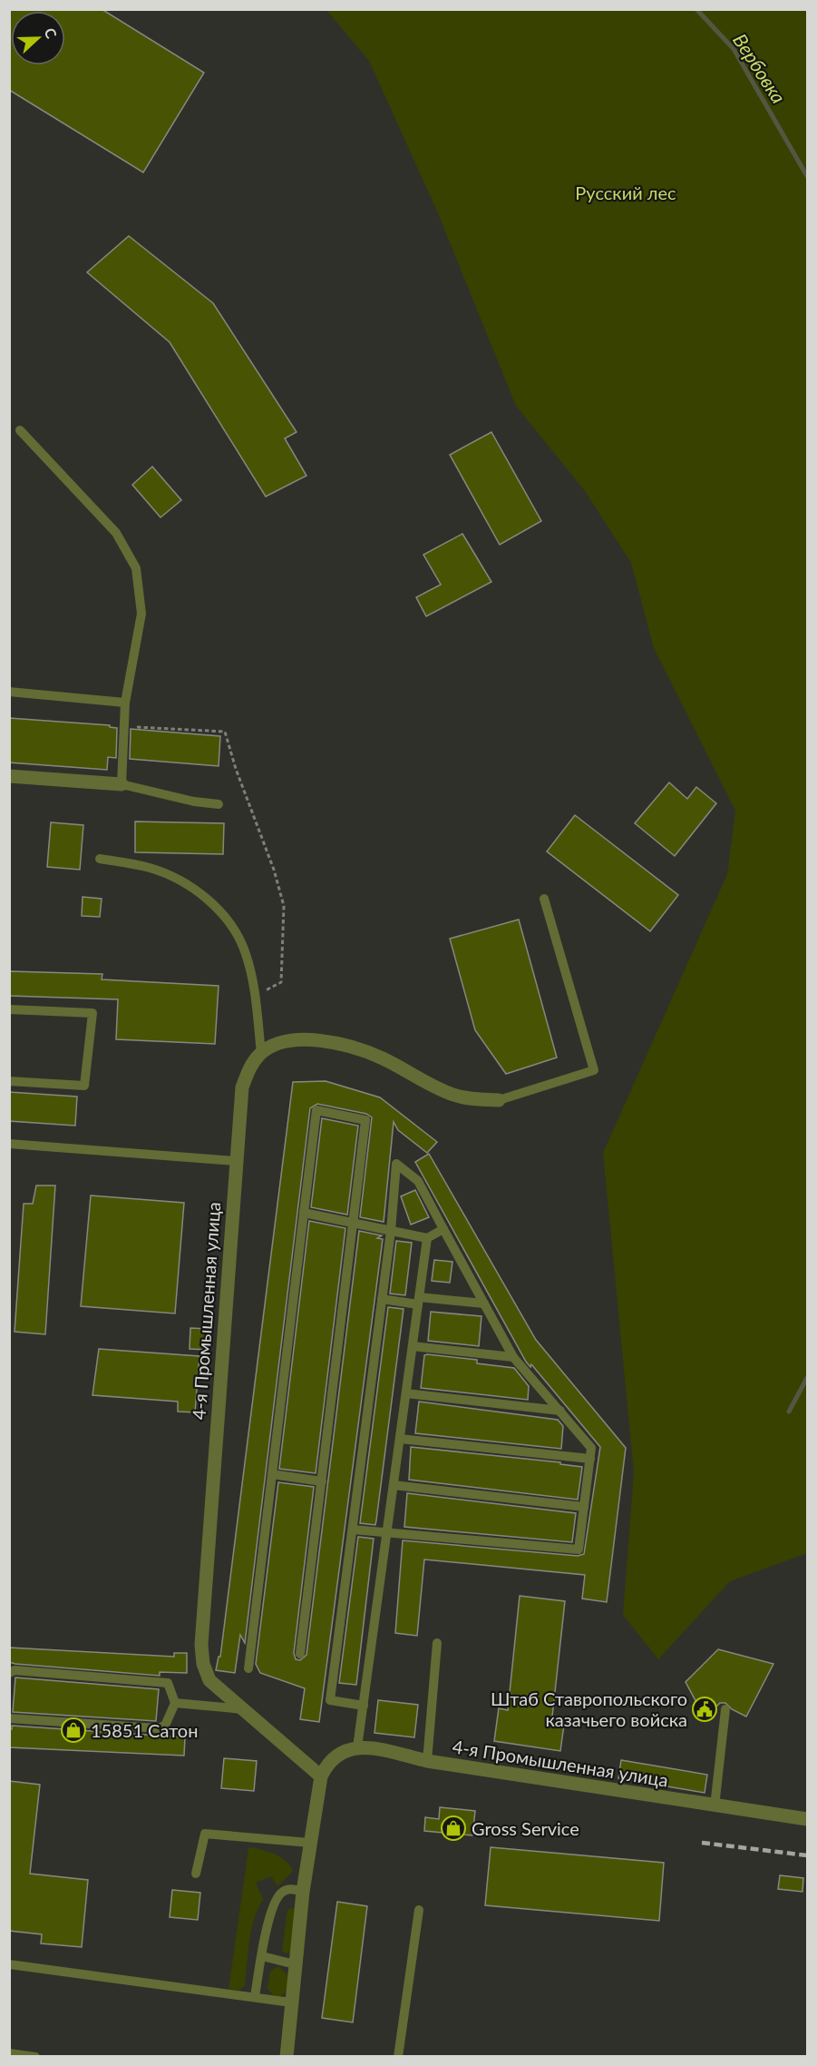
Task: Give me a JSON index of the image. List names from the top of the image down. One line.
{"streets":{"street":["4-я Промышленная улица"]},"water":["Вербовка"],"parks":["Русский лес"],"places":{"public building":["Штаб Ставропольского казачьего войска"],"shop":["15851 Сатон","Gross Service"]},"north":"right"}
